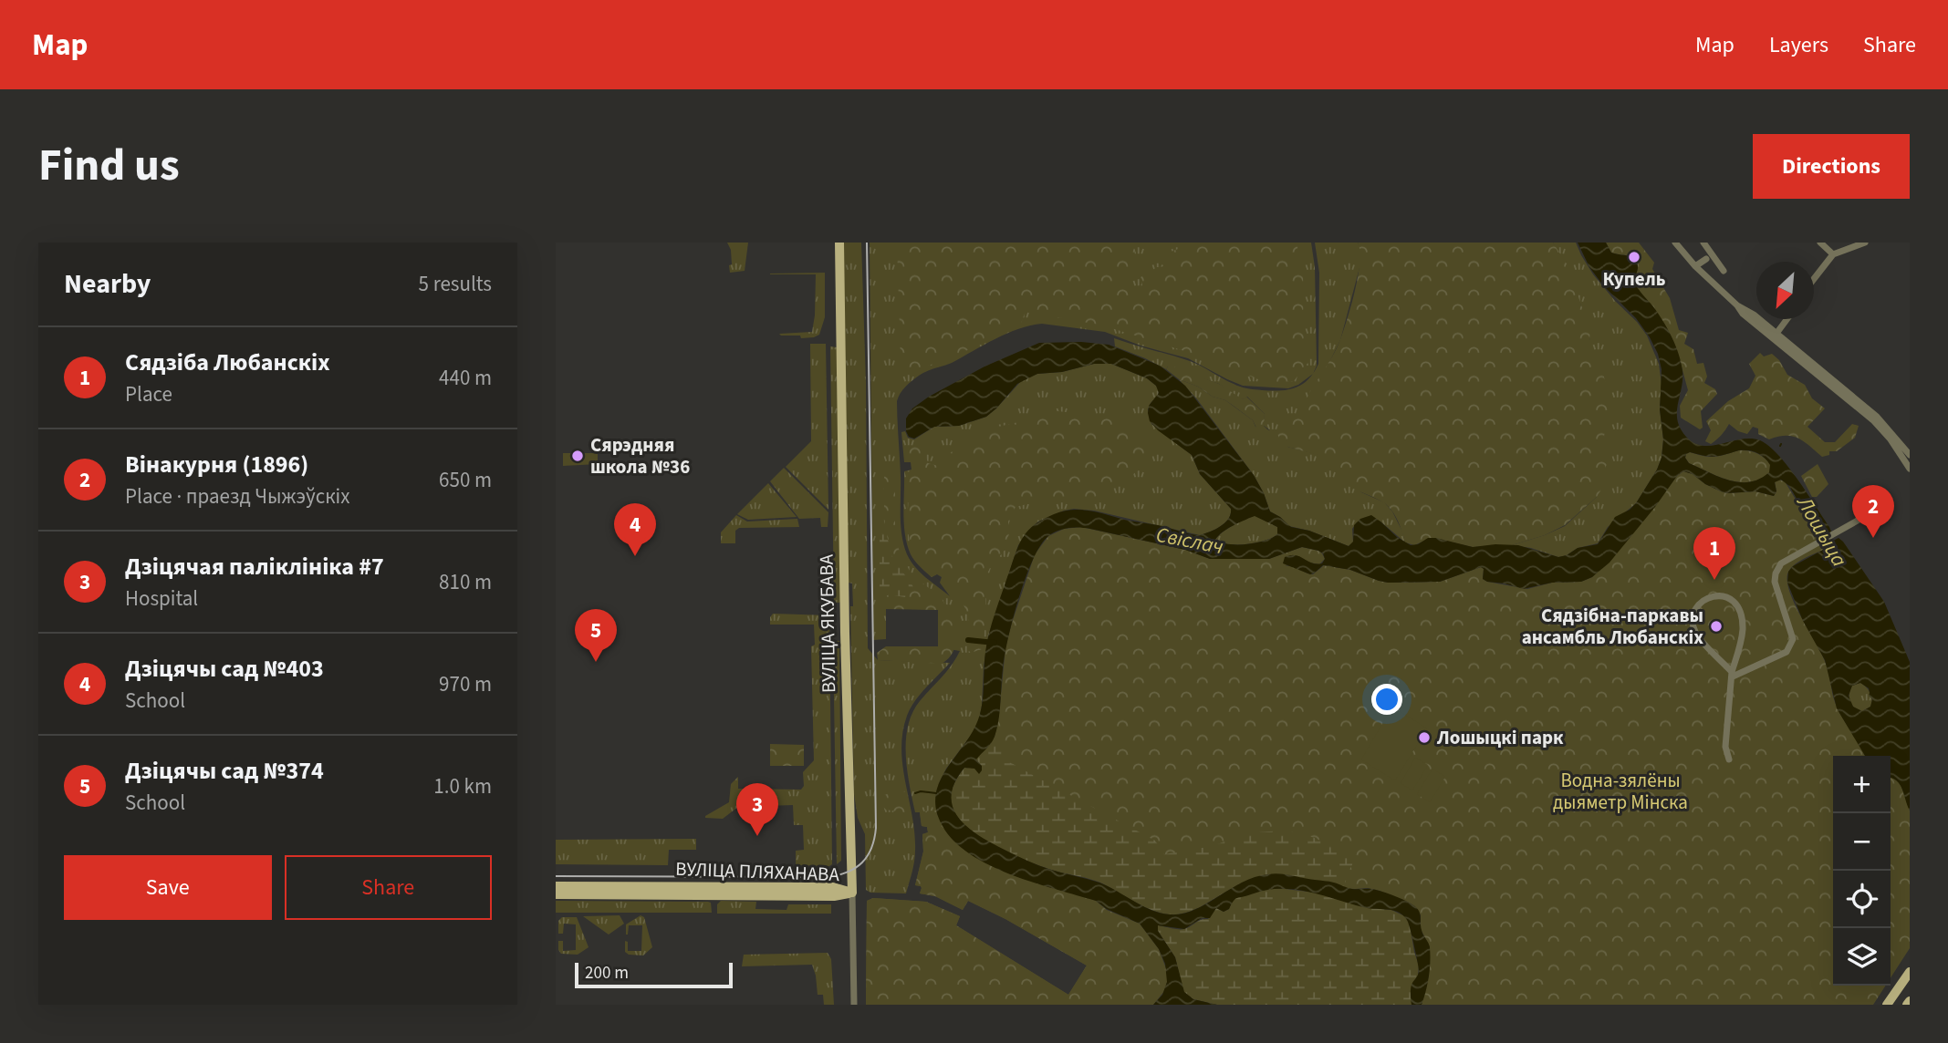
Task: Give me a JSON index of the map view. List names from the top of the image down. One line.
{"streets":{"main road":["ВУЛІЦА ЯКУБАВА","ВУЛІЦА ПЛЯХАНАВА"]},"crossings":[["ВУЛІЦА ЯКУБАВА","ВУЛІЦА ПЛЯХАНАВА"]],"water":["Лошыца","Свіслач"],"parks":["Водна-зялёны дыяметр Мінска"],"places":["Купель","Сярэдняя школа №36","Сядзібна-паркавы ансамбль Любанскіх","Лошыцкі парк"],"scale_bar":"200 m","north":"bottom left","page":{"header":"Map","nav":["Map","Layers","Share"],"title":"Find us","buttons":["Directions",["Save","Share"]],"heading":["Nearby","5 results"],"list":[{"mark":"1","name":"Сядзіба Любанскіх","note":"Place","value":"440 m"},{"mark":"2","name":"Вінакурня (1896)","note":"Place · праезд Чыжэўскіх","value":"650 m"},{"mark":"3","name":"Дзіцячая паліклініка #7","note":"Hospital","value":"810 m"},{"mark":"4","name":"Дзіцячы сад №403","note":"School","value":"970 m"},{"mark":"5","name":"Дзіцячы сад №374","note":"School","value":"1.0 km"}],"pins":["2","4","1","5","3"],"map_buttons":["+","−"],"scale":"200 m"}}
